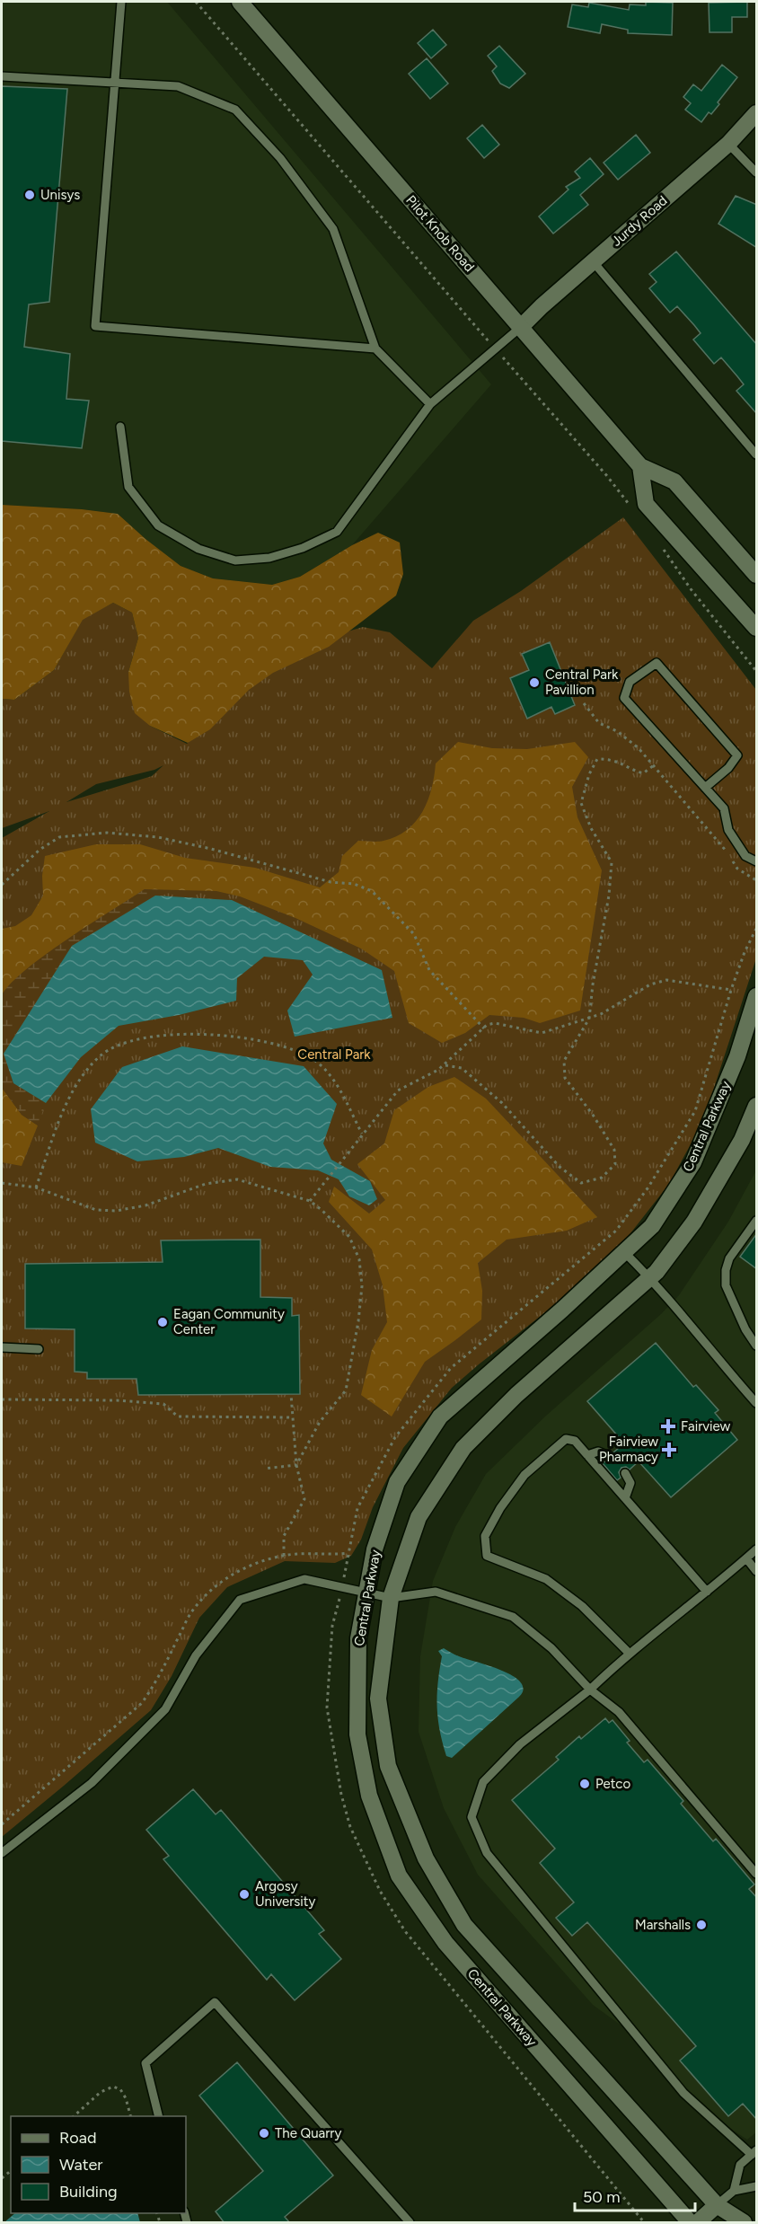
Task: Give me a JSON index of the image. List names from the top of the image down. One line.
{"streets":{"street":["Jurdy Road","Pilot Knob Road","Central Parkway"]},"crossings":[["Jurdy Road","Pilot Knob Road"]],"parks":["Central Park"],"places":{"other":["Unisys","Central Park Pavillion","Eagan Community Center","Petco","Argosy University","Marshalls","The Quarry"],"health":["Fairview","Fairview Pharmacy"]},"legend":["Road","Water","Building"],"scale_bar":"50 m"}
